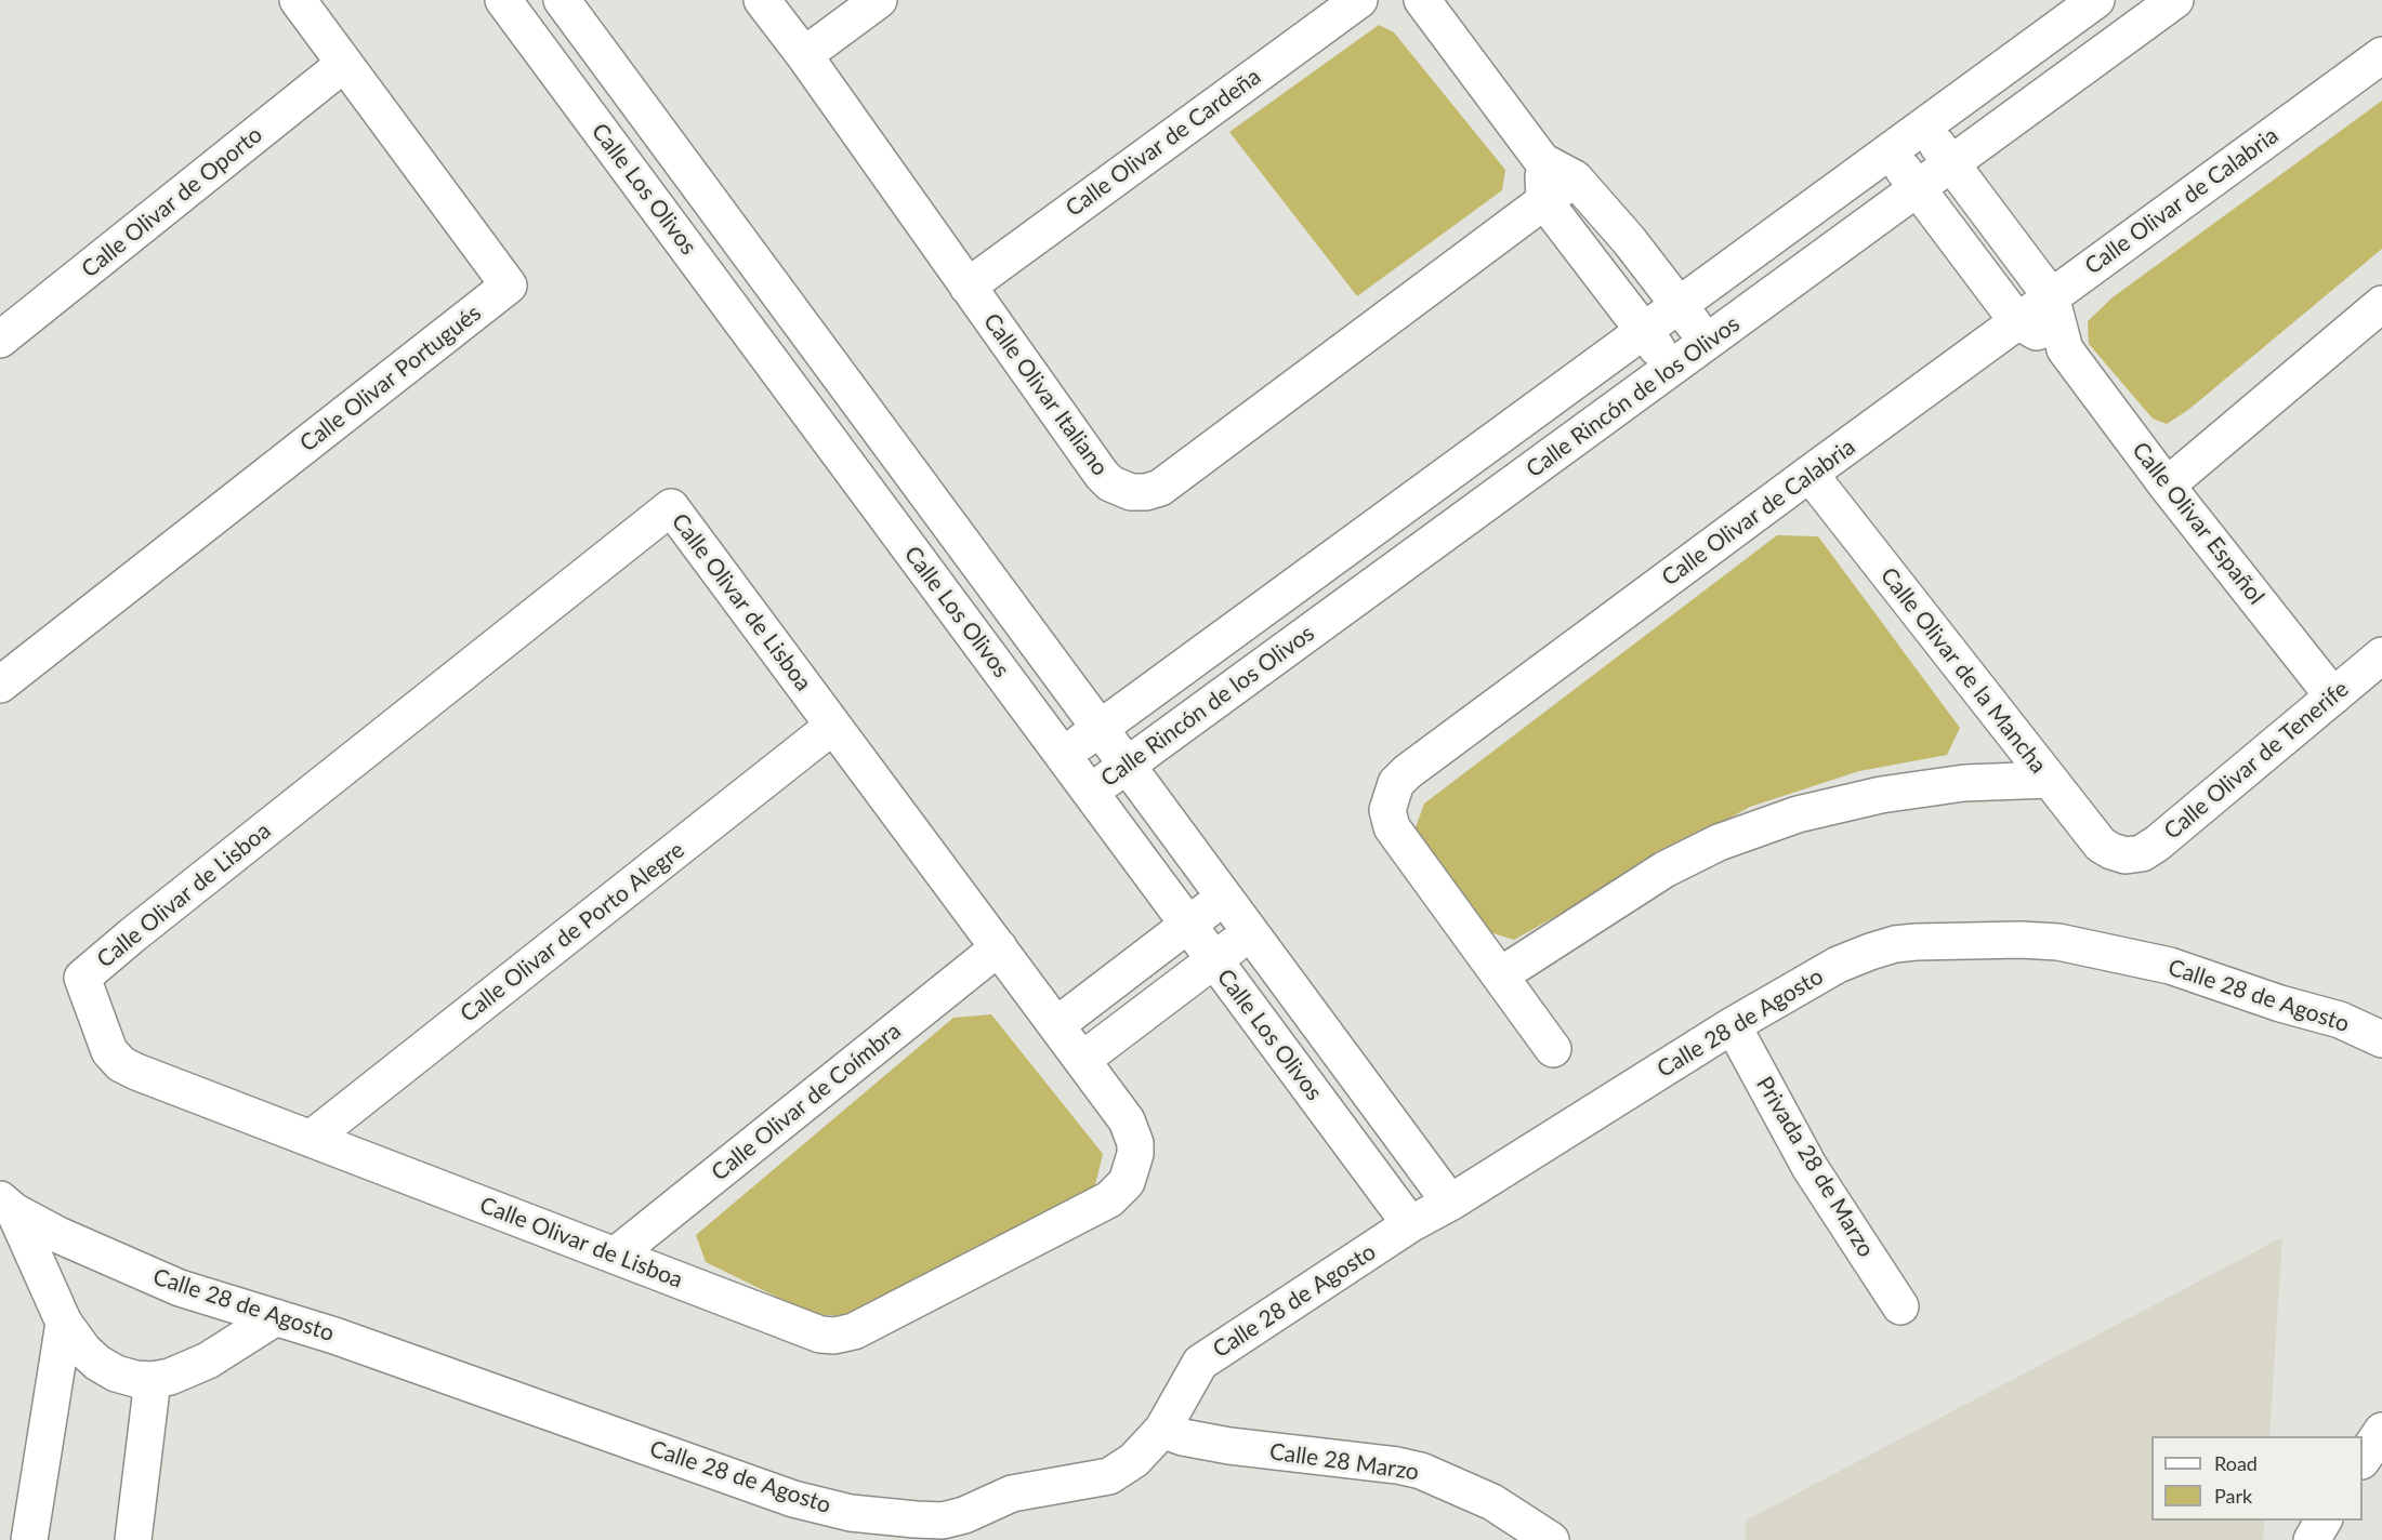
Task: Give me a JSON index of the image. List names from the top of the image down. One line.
{"streets":{"street":["Calle Olivar de Cardeña","Calle Los Olivos","Calle Olivar de Calabria","Calle Olivar de Oporto","Calle Olivar Portugués","Calle Olivar Italiano","Calle Rincón de los Olivos","Calle Olivar Español","Calle Olivar de Lisboa","Calle Olivar de la Mancha","Calle Olivar de Tenerife","Calle Olivar de Porto Alegre","Calle 28 de Agosto","Calle Olivar de Coímbra","Privada 28 de Marzo","Calle 28 Marzo"]},"crossings":[["Calle Olivar de Cardeña","Calle Olivar Italiano"],["Calle Los Olivos","Calle Rincón de los Olivos"],["Calle Los Olivos","Calle 28 de Agosto"],["Calle Olivar de Calabria","Calle Olivar Español"],["Calle Olivar de Calabria","Calle Olivar de la Mancha"],["Calle Olivar de Oporto","Calle Olivar Portugués"],["Calle Rincón de los Olivos","Calle Olivar Español"],["Calle Olivar Español","Calle Olivar de Tenerife"],["Calle Olivar de Lisboa","Calle Olivar de Porto Alegre"],["Calle Olivar de Lisboa","Calle Olivar de Coímbra"],["Calle Olivar de la Mancha","Calle Olivar de Tenerife"],["Calle 28 de Agosto","Privada 28 de Marzo"],["Calle 28 de Agosto","Calle 28 Marzo"]],"legend":["Road","Park"]}
